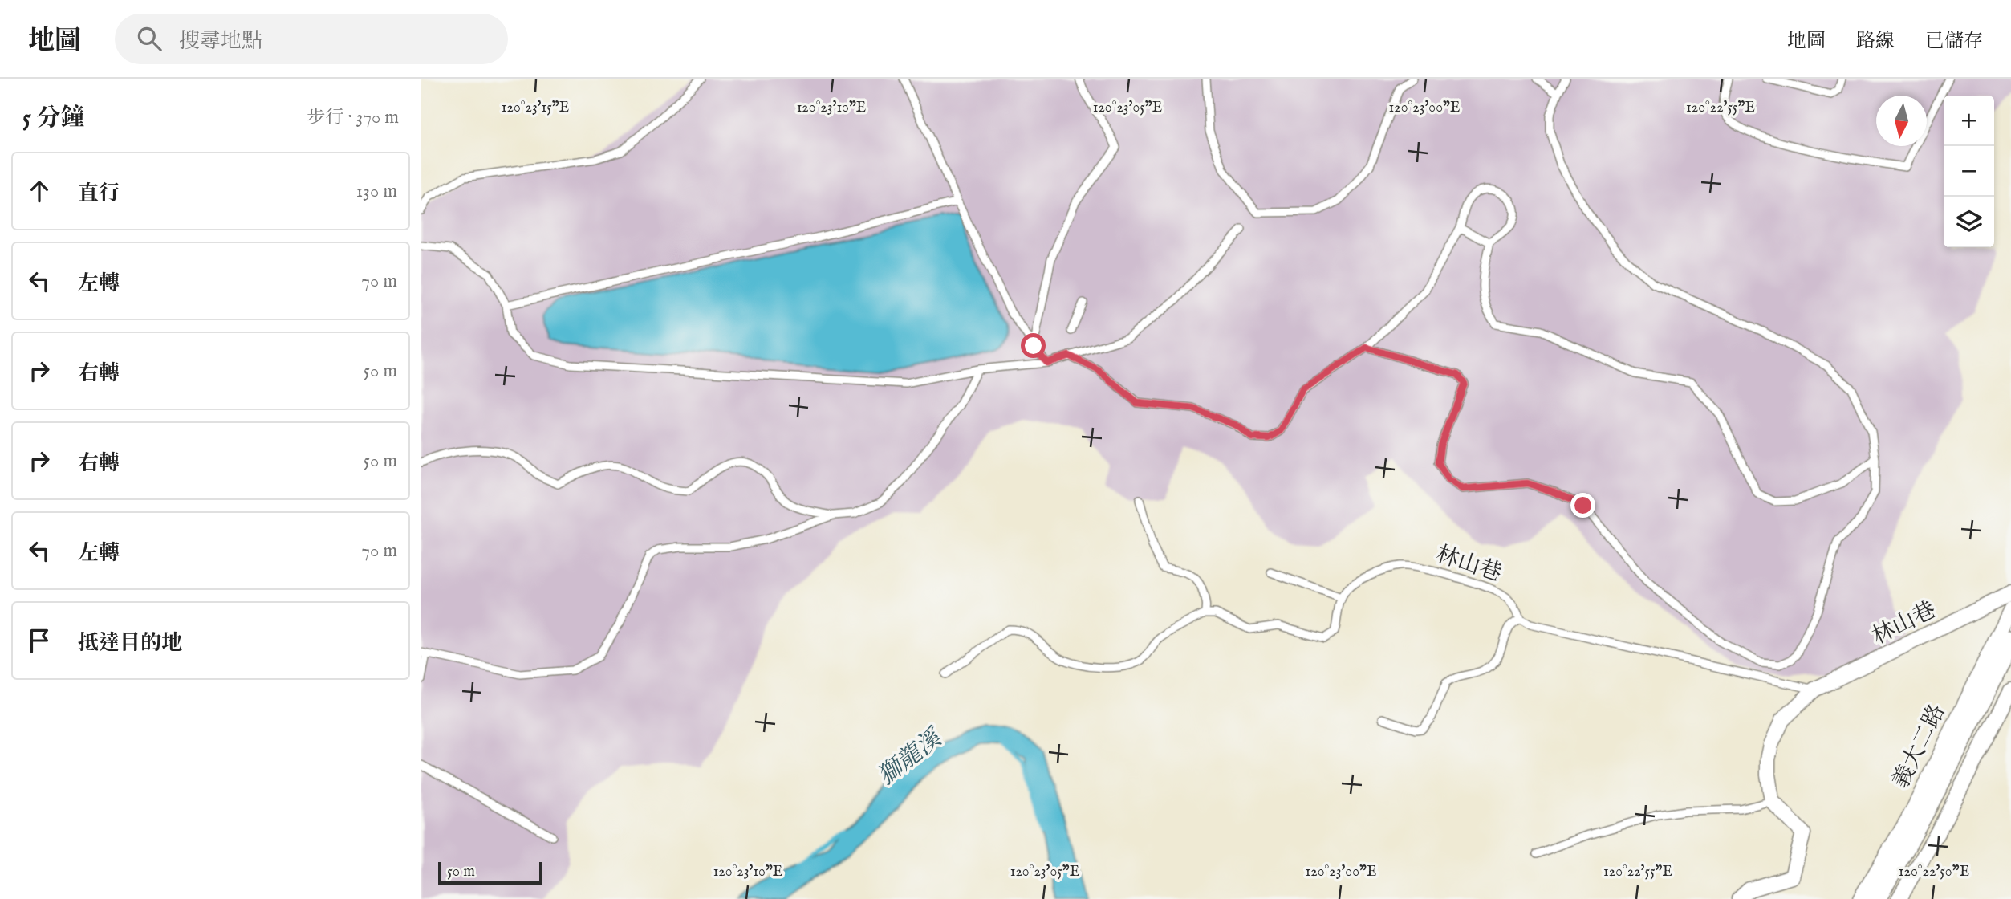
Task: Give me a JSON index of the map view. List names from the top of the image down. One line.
{"streets":{"street":["林山巷","義大二路"]},"water":["獅龍溪"],"scale_bar":"50 m","north":"bottom","page":{"header":"地圖","search":"搜尋地點","nav":["地圖","路線","已儲存"],"heading":["5 分鐘","步行 · 370 m"],"map_buttons":["+","−"],"list":[["直行","130 m"],["左轉","70 m"],["右轉","50 m"],["右轉","50 m"],["左轉","70 m"],"抵達目的地"],"scale":"50 m"},"coordinates":["120°23'15\"E","120°23'10\"E","120°23'05\"E","120°23'00\"E","120°22'55\"E","120°22'50\"E"]}
